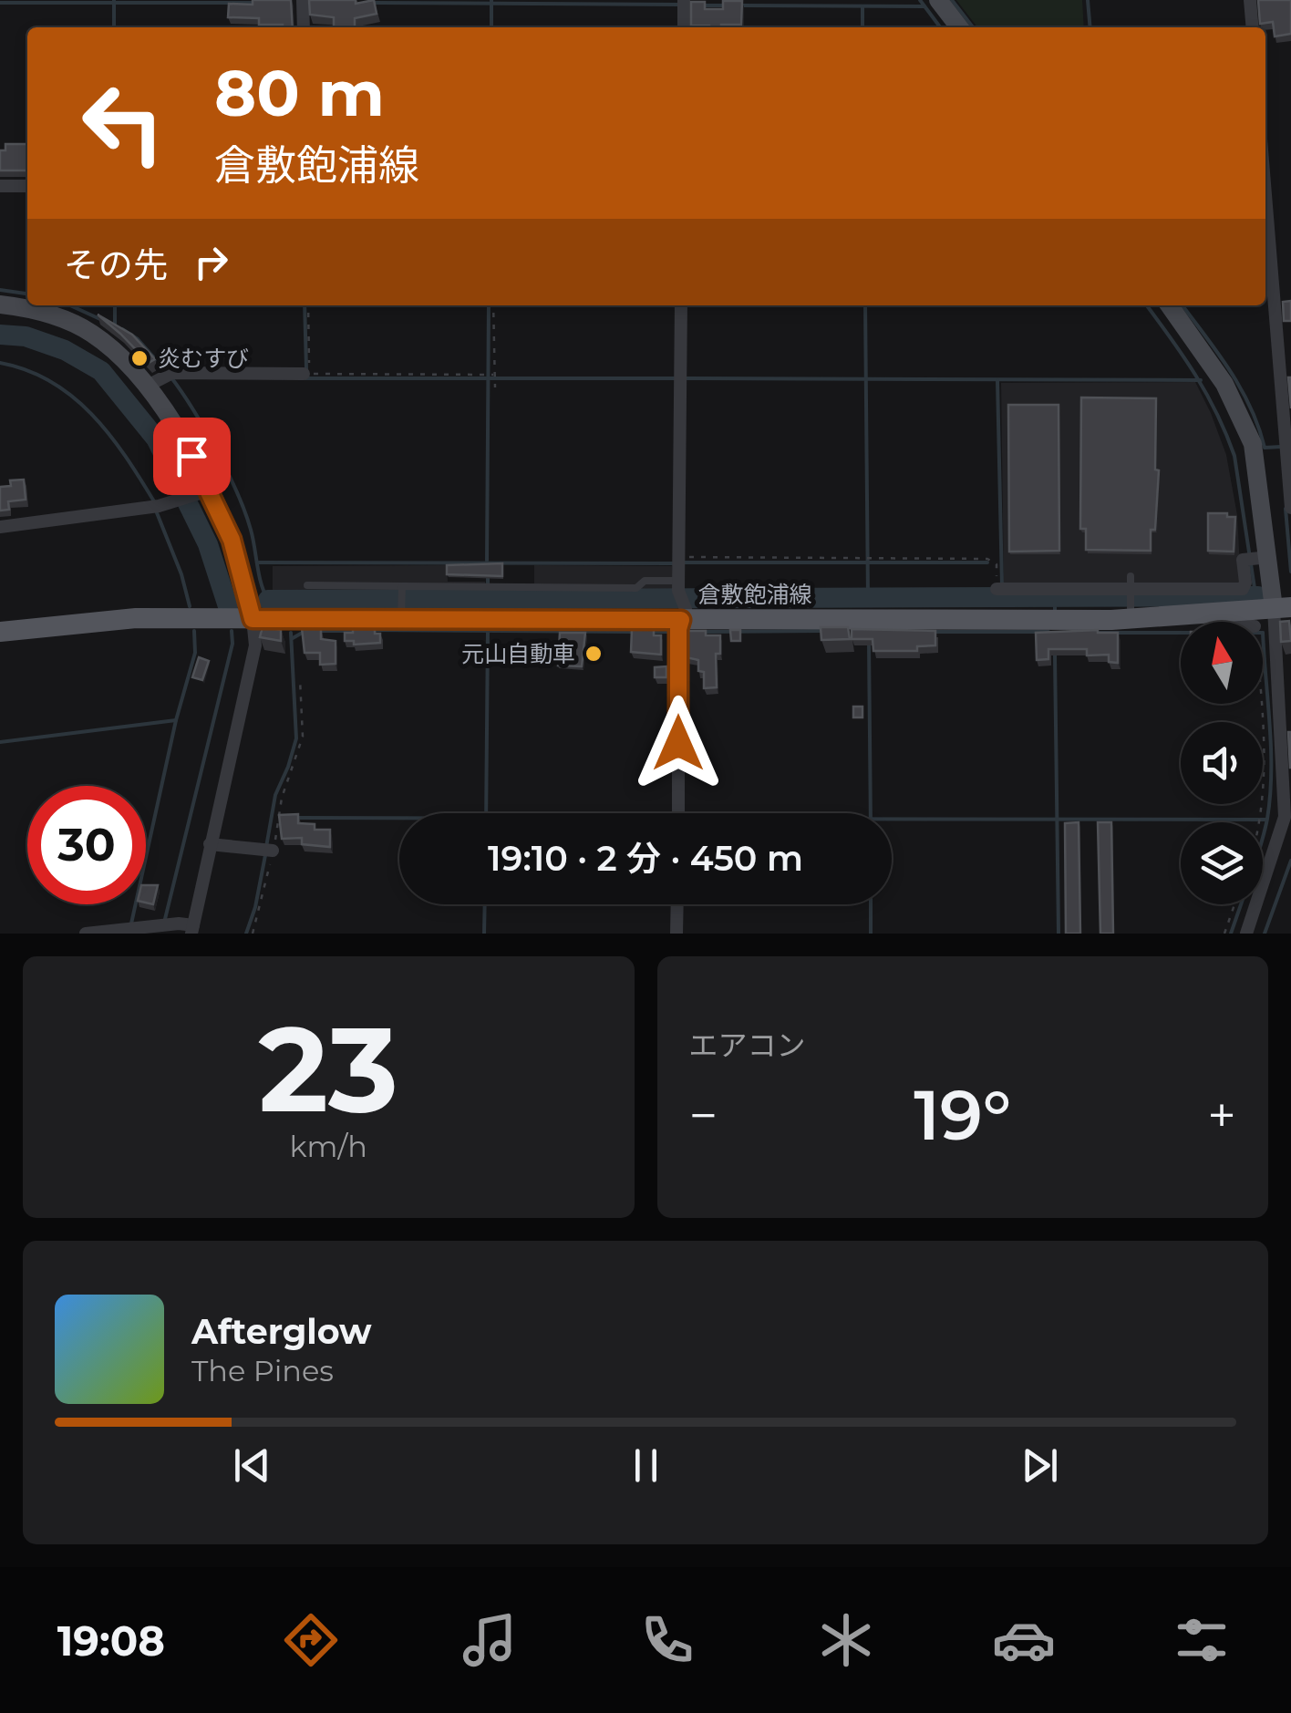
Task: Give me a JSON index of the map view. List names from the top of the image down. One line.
{"streets":{"main road":["倉敷飽浦線"]},"places":["炎むすび","元山自動車"],"north":"top","page":{"turn":["80 m","倉敷飽浦線"],"then":"その先","limit":"30","trip":"19:10 · 2 分 · 450 m","tile":[["23","km/h"],"エアコン"],"heat":["−","19°","+"],"song":["Afterglow","The Pines"],"tabs":"19:08"}}
